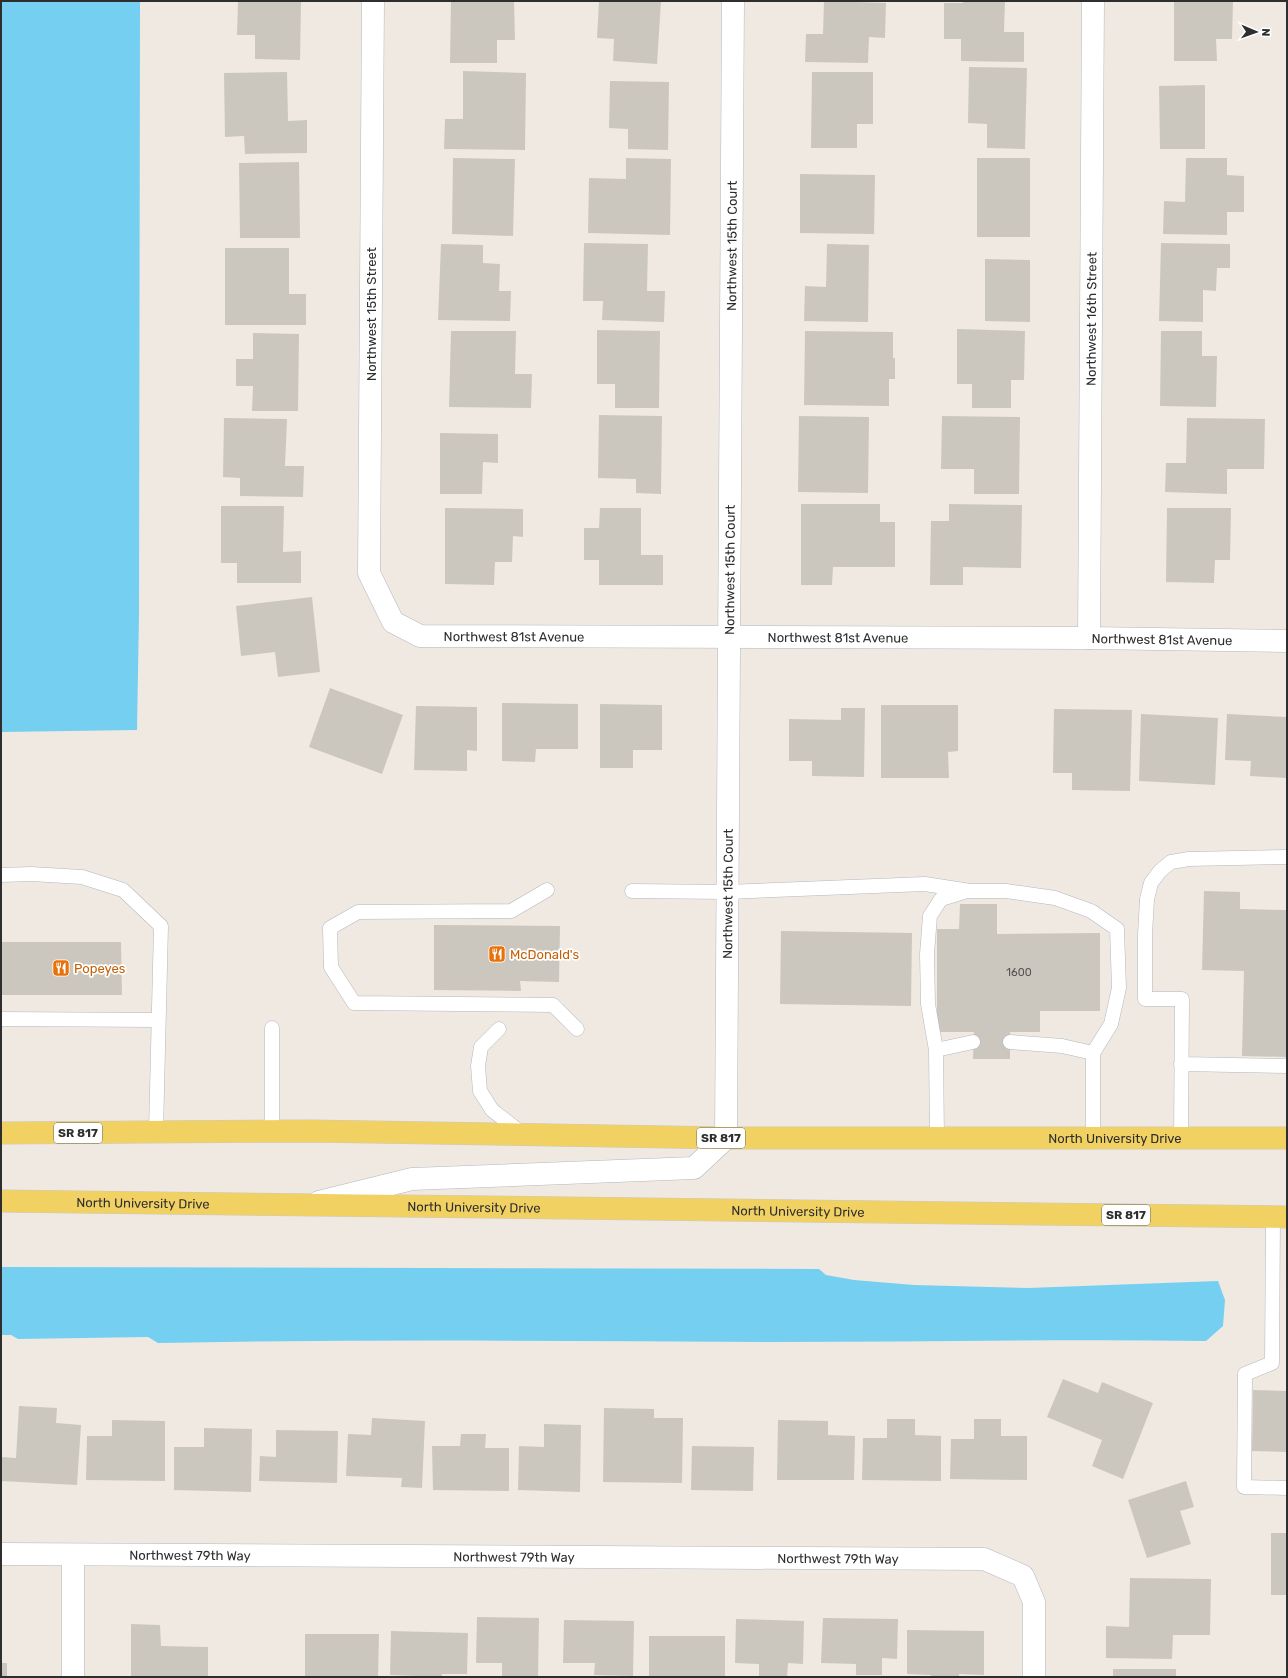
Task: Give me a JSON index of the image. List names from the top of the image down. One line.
{"streets":{"main road":["SR 817","North University Drive"],"street":["Northwest 15th Court","Northwest 15th Street","Northwest 16th Street","Northwest 81st Avenue","Northwest 79th Way"]},"crossings":[["Northwest 15th Court","Northwest 81st Avenue"],["Northwest 15th Court","North University Drive"],["Northwest 15th Street","Northwest 81st Avenue"],["Northwest 16th Street","Northwest 81st Avenue"]],"places":{"restaurant":["McDonald's","Popeyes"]},"house_numbers":["1600"],"north":"right"}
